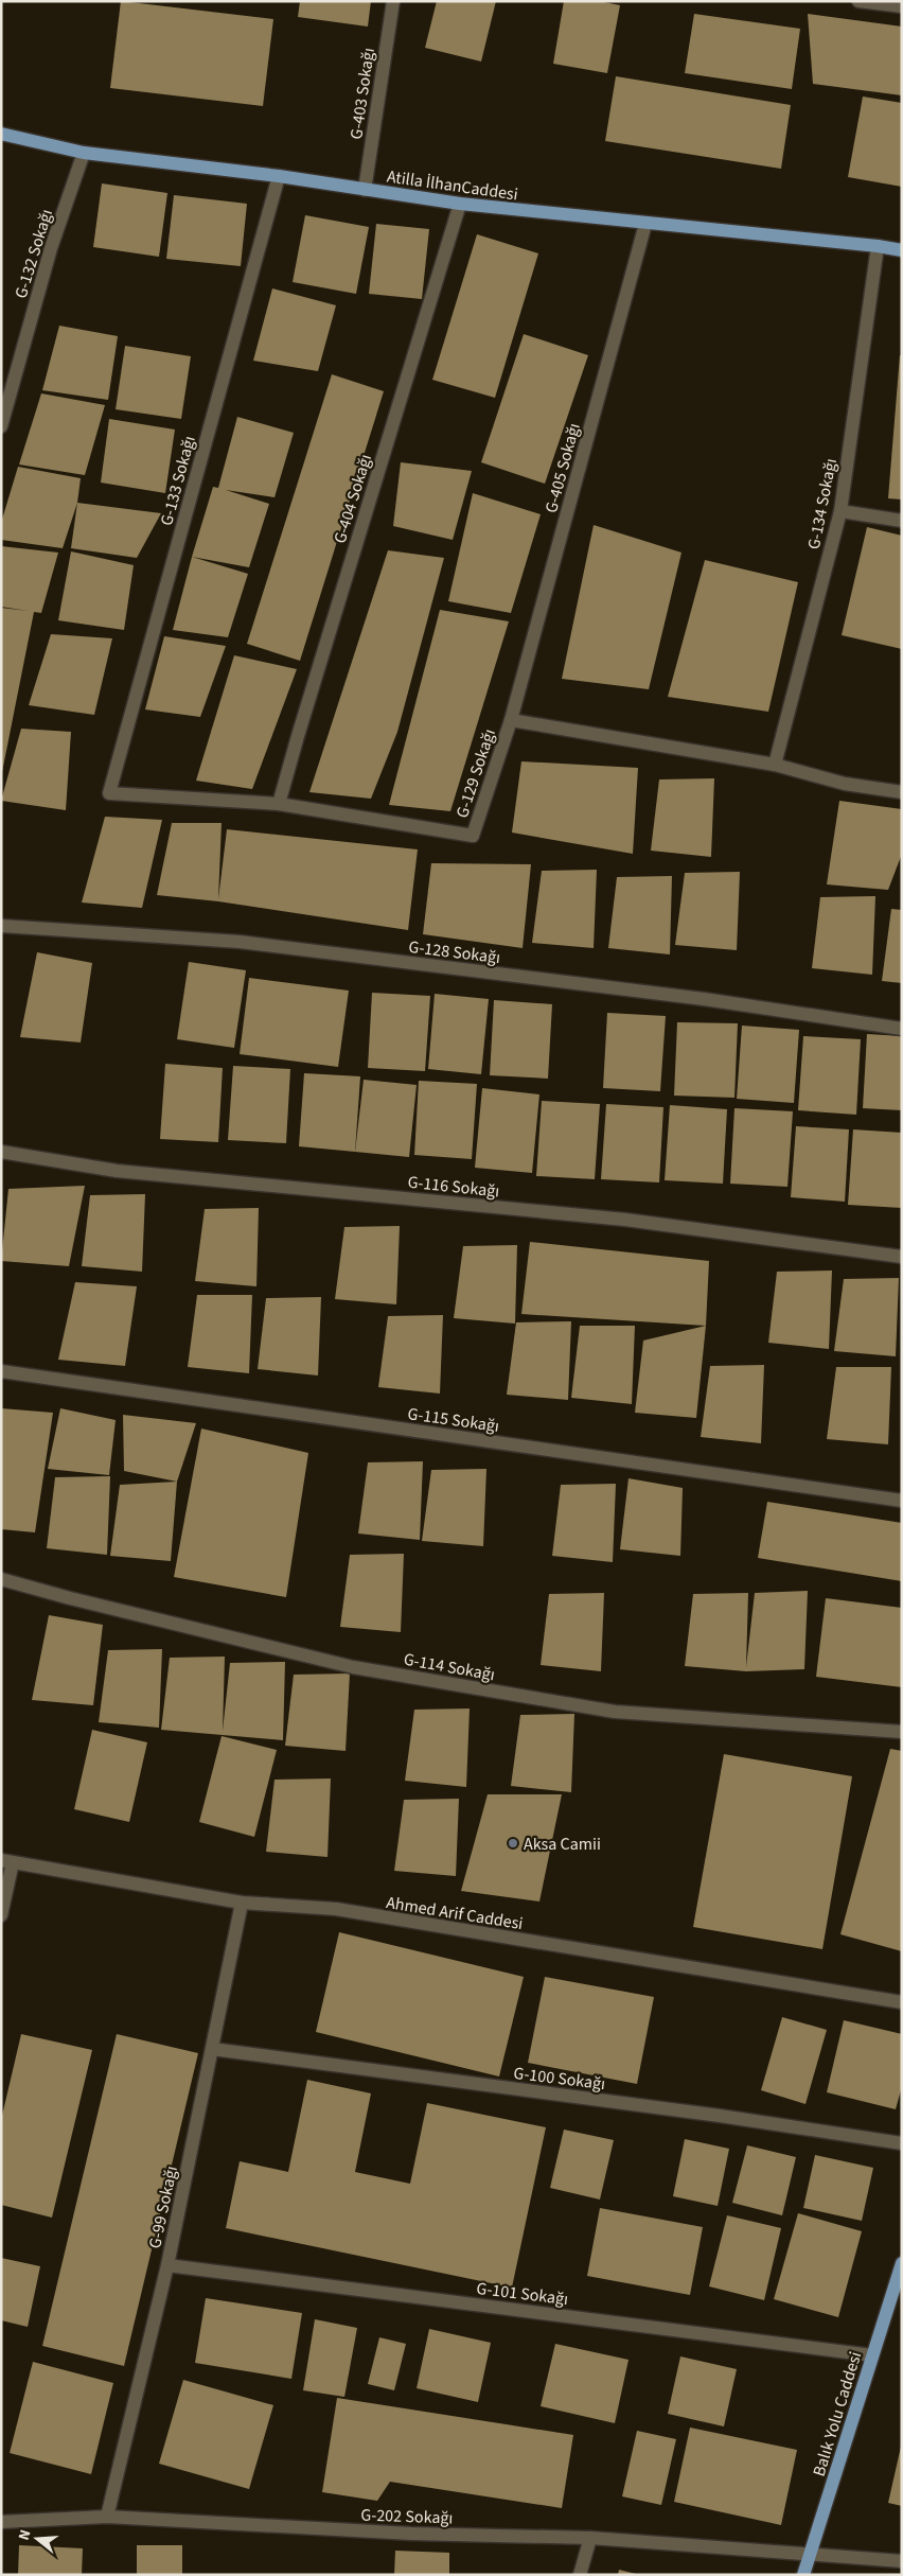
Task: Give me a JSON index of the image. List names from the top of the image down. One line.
{"streets":{"main road":["Atilla İlhanCaddesi","Balık Yolu Caddesi"],"street":["G-403 Sokağı","G-132 Sokağı","G-405 Sokağı","G-133 Sokağı","G-404 Sokağı","G-134 Sokağı","G-129 Sokağı","G-128 Sokağı","G-116 Sokağı","G-115 Sokağı","G-114 Sokağı","Ahmed Arif Caddesi","G-100 Sokağı","G-99 Sokağı","G-101 Sokağı","G-202 Sokağı"]},"crossings":[["G-403 Sokağı","Atilla İlhanCaddesi"],["Atilla İlhanCaddesi","G-132 Sokağı"],["Atilla İlhanCaddesi","G-405 Sokağı"],["Atilla İlhanCaddesi","G-133 Sokağı"],["Atilla İlhanCaddesi","G-404 Sokağı"],["Atilla İlhanCaddesi","G-134 Sokağı"],["G-405 Sokağı","G-129 Sokağı"],["G-133 Sokağı","G-129 Sokağı"],["G-404 Sokağı","G-129 Sokağı"],["G-134 Sokağı","G-129 Sokağı"],["Ahmed Arif Caddesi","G-99 Sokağı"],["G-100 Sokağı","G-99 Sokağı"],["G-99 Sokağı","G-101 Sokağı"],["G-99 Sokağı","G-202 Sokağı"],["G-101 Sokağı","Balık Yolu Caddesi"],["Balık Yolu Caddesi","G-202 Sokağı"]],"places":["Aksa Camii"],"north":"left"}
